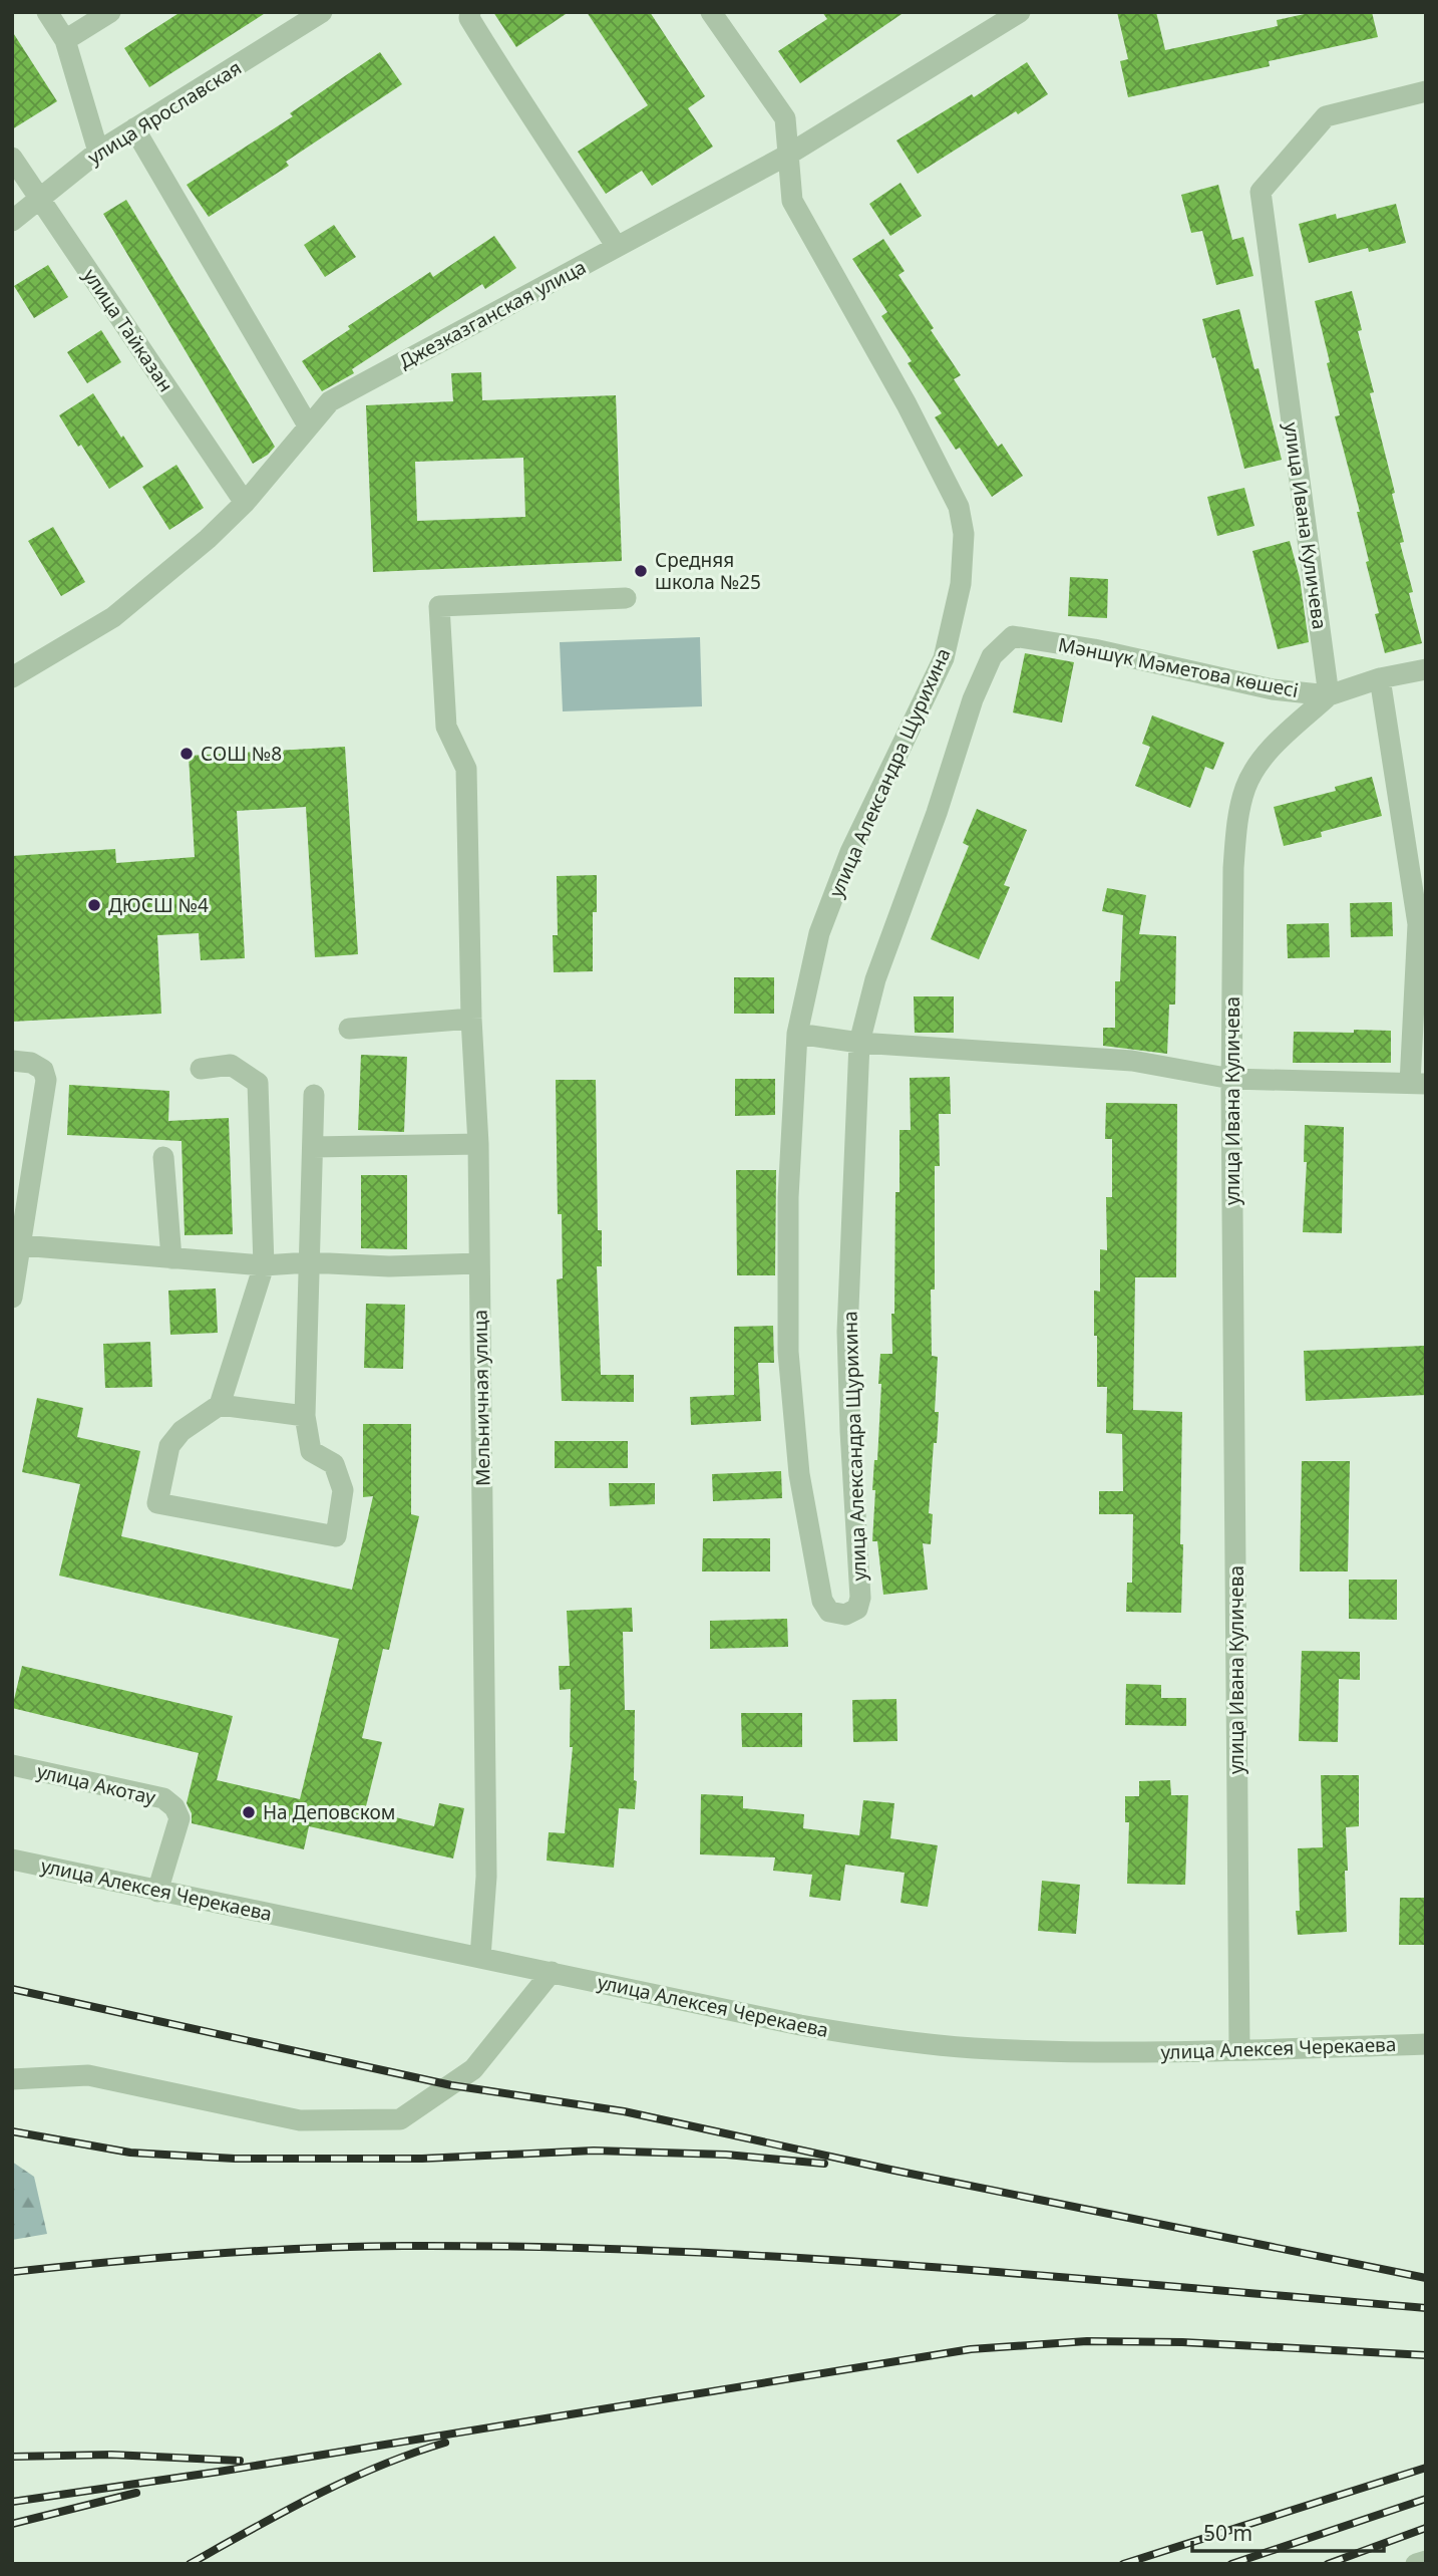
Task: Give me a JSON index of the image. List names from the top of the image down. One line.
{"streets":{"street":["улица Ярославская","Джезказганская улица","улица Тайказан","улица Ивана Куличева","Мәншүк Мәметова көшесі","улица Александра Щурихина","Мельничная улица","улица Акотау","улица Алексея Черекаева"]},"crossings":[["улица Ярославская","улица Тайказан"],["Джезказганская улица","улица Тайказан"],["Джезказганская улица","улица Александра Щурихина"],["улица Ивана Куличева","Мәншүк Мәметова көшесі"],["улица Ивана Куличева","улица Алексея Черекаева"],["Мәншүк Мәметова көшесі","улица Александра Щурихина"],["Мельничная улица","улица Алексея Черекаева"],["улица Акотау","улица Алексея Черекаева"]],"places":["Средняя школа №25","СОШ №8","ДЮСШ №4","На Деповском"],"scale_bar":"50 m"}
